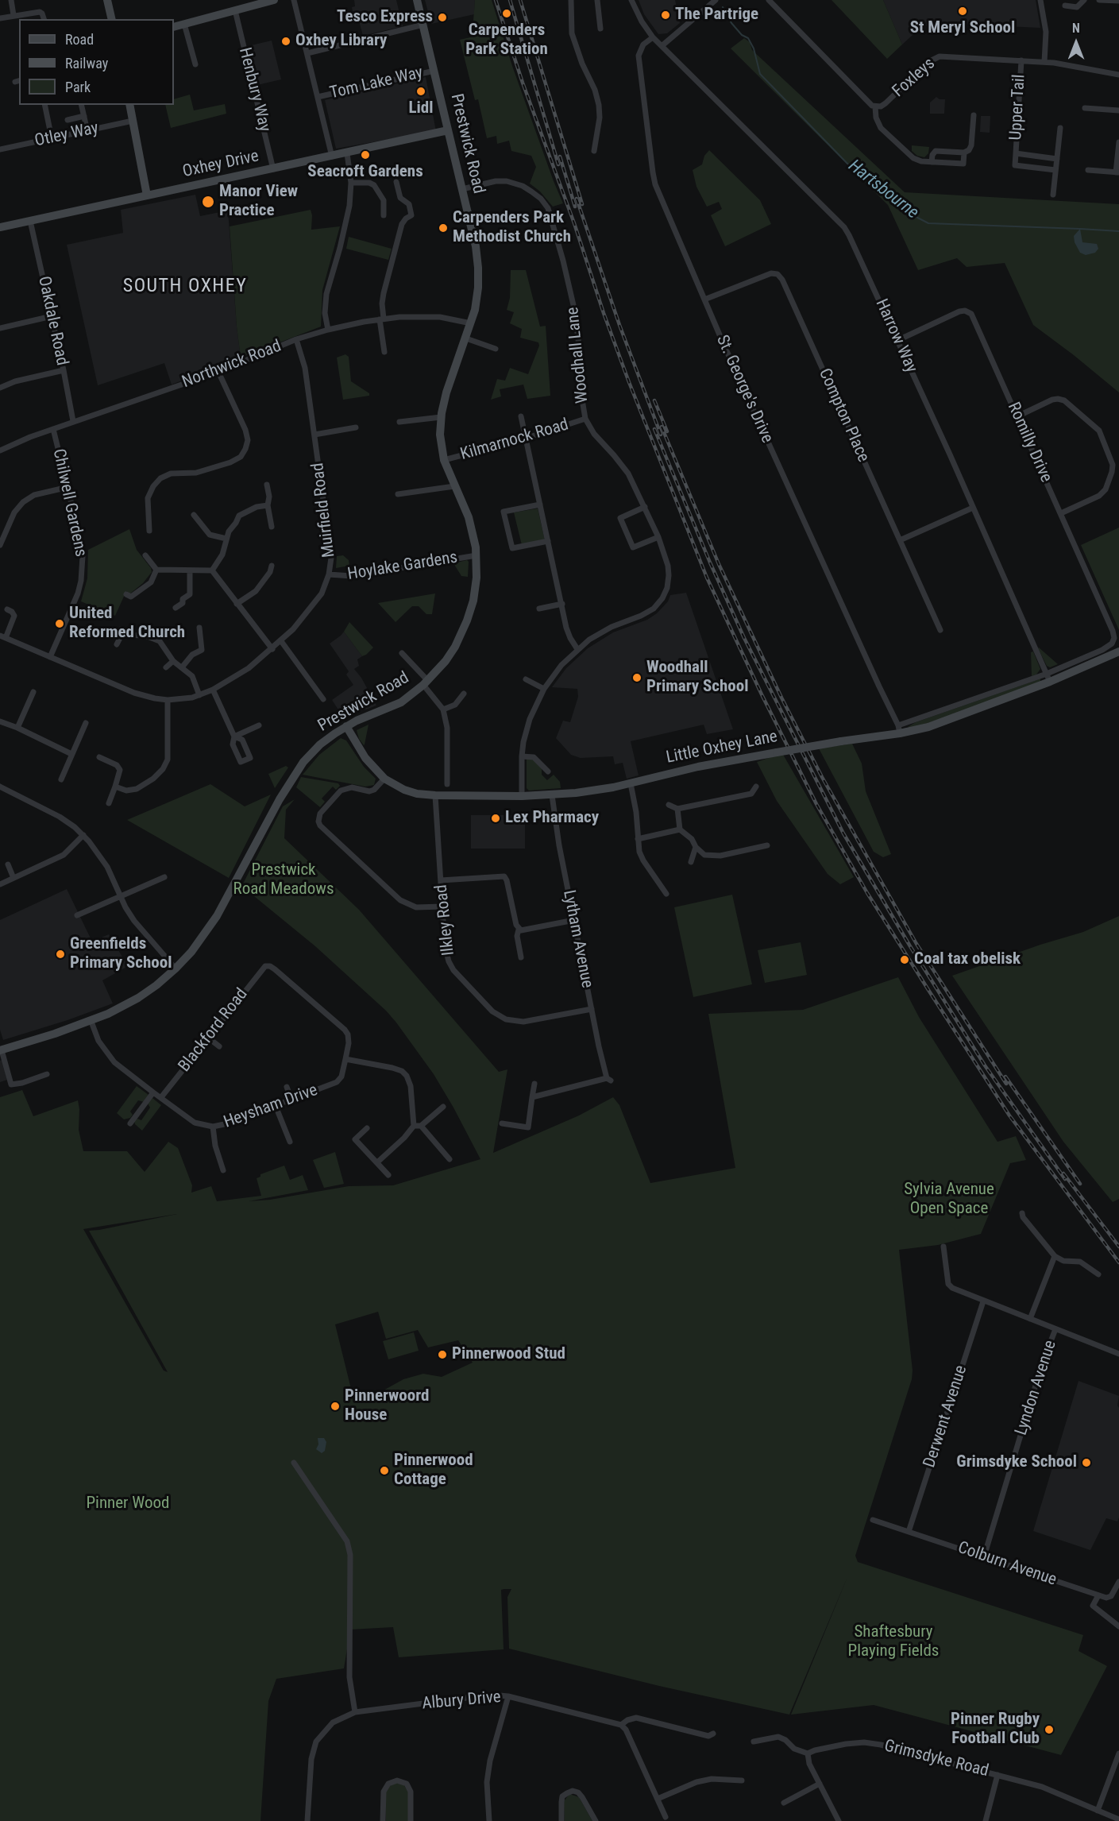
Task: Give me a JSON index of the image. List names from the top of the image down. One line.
{"streets":{"main road":["Prestwick Road","Oxhey Drive","Little Oxhey Lane"],"street":["Foxleys","Tom Lake Way","Henbury Way","Upper Tail","Otley Way","Oakdale Road","Harrow Way","Woodhall Lane","Northwick Road","St. George's Drive","Compton Place","Kilmarnock Road","Romilly Drive","Chilwell Gardens","Muirfield Road","Hoylake Gardens","Ilkley Road","Lytham Avenue","Blackford Road","Heysham Drive","Lyndon Avenue","Derwent Avenue","Colburn Avenue","Albury Drive","Grimsdyke Road"]},"crossings":[["Foxleys","Upper Tail"],["Tom Lake Way","Prestwick Road"],["Henbury Way","Oxhey Drive"],["Prestwick Road","Oxhey Drive"],["Prestwick Road","Woodhall Lane"],["Prestwick Road","Northwick Road"],["Prestwick Road","Kilmarnock Road"],["Prestwick Road","Hoylake Gardens"],["Prestwick Road","Little Oxhey Lane"],["Prestwick Road","Heysham Drive"],["Oxhey Drive","Oakdale Road"],["Oakdale Road","Northwick Road"],["Harrow Way","St. George's Drive"],["Harrow Way","Romilly Drive"],["Harrow Way","Little Oxhey Lane"],["Woodhall Lane","Kilmarnock Road"],["Woodhall Lane","Little Oxhey Lane"],["Northwick Road","Chilwell Gardens"],["Northwick Road","Muirfield Road"],["St. George's Drive","Compton Place"],["St. George's Drive","Little Oxhey Lane"],["Romilly Drive","Little Oxhey Lane"],["Chilwell Gardens","Muirfield Road"],["Muirfield Road","Hoylake Gardens"],["Little Oxhey Lane","Ilkley Road"],["Little Oxhey Lane","Lytham Avenue"],["Ilkley Road","Lytham Avenue"],["Blackford Road","Heysham Drive"],["Lyndon Avenue","Colburn Avenue"],["Derwent Avenue","Colburn Avenue"]],"districts":["SOUTH OXHEY"],"water":["Hartsbourne"],"parks":["Prestwick Road Meadows","Sylvia Avenue Open Space","Pinner Wood","Shaftesbury Playing Fields"],"places":["St Meryl School","Carpenders Park Station","The Partrige","Tesco Express","Oxhey Library","Lidl","Seacroft Gardens","Manor View Practice","Carpenders Park Methodist Church","United Reformed Church","Woodhall Primary School","Lex Pharmacy","Greenfields Primary School","Coal tax obelisk","Pinnerwood Stud","Pinnerwoord House","Grimsdyke School","Pinnerwood Cottage","Pinner Rugby Football Club"],"legend":["Road","Railway","Park"],"north":"top"}
